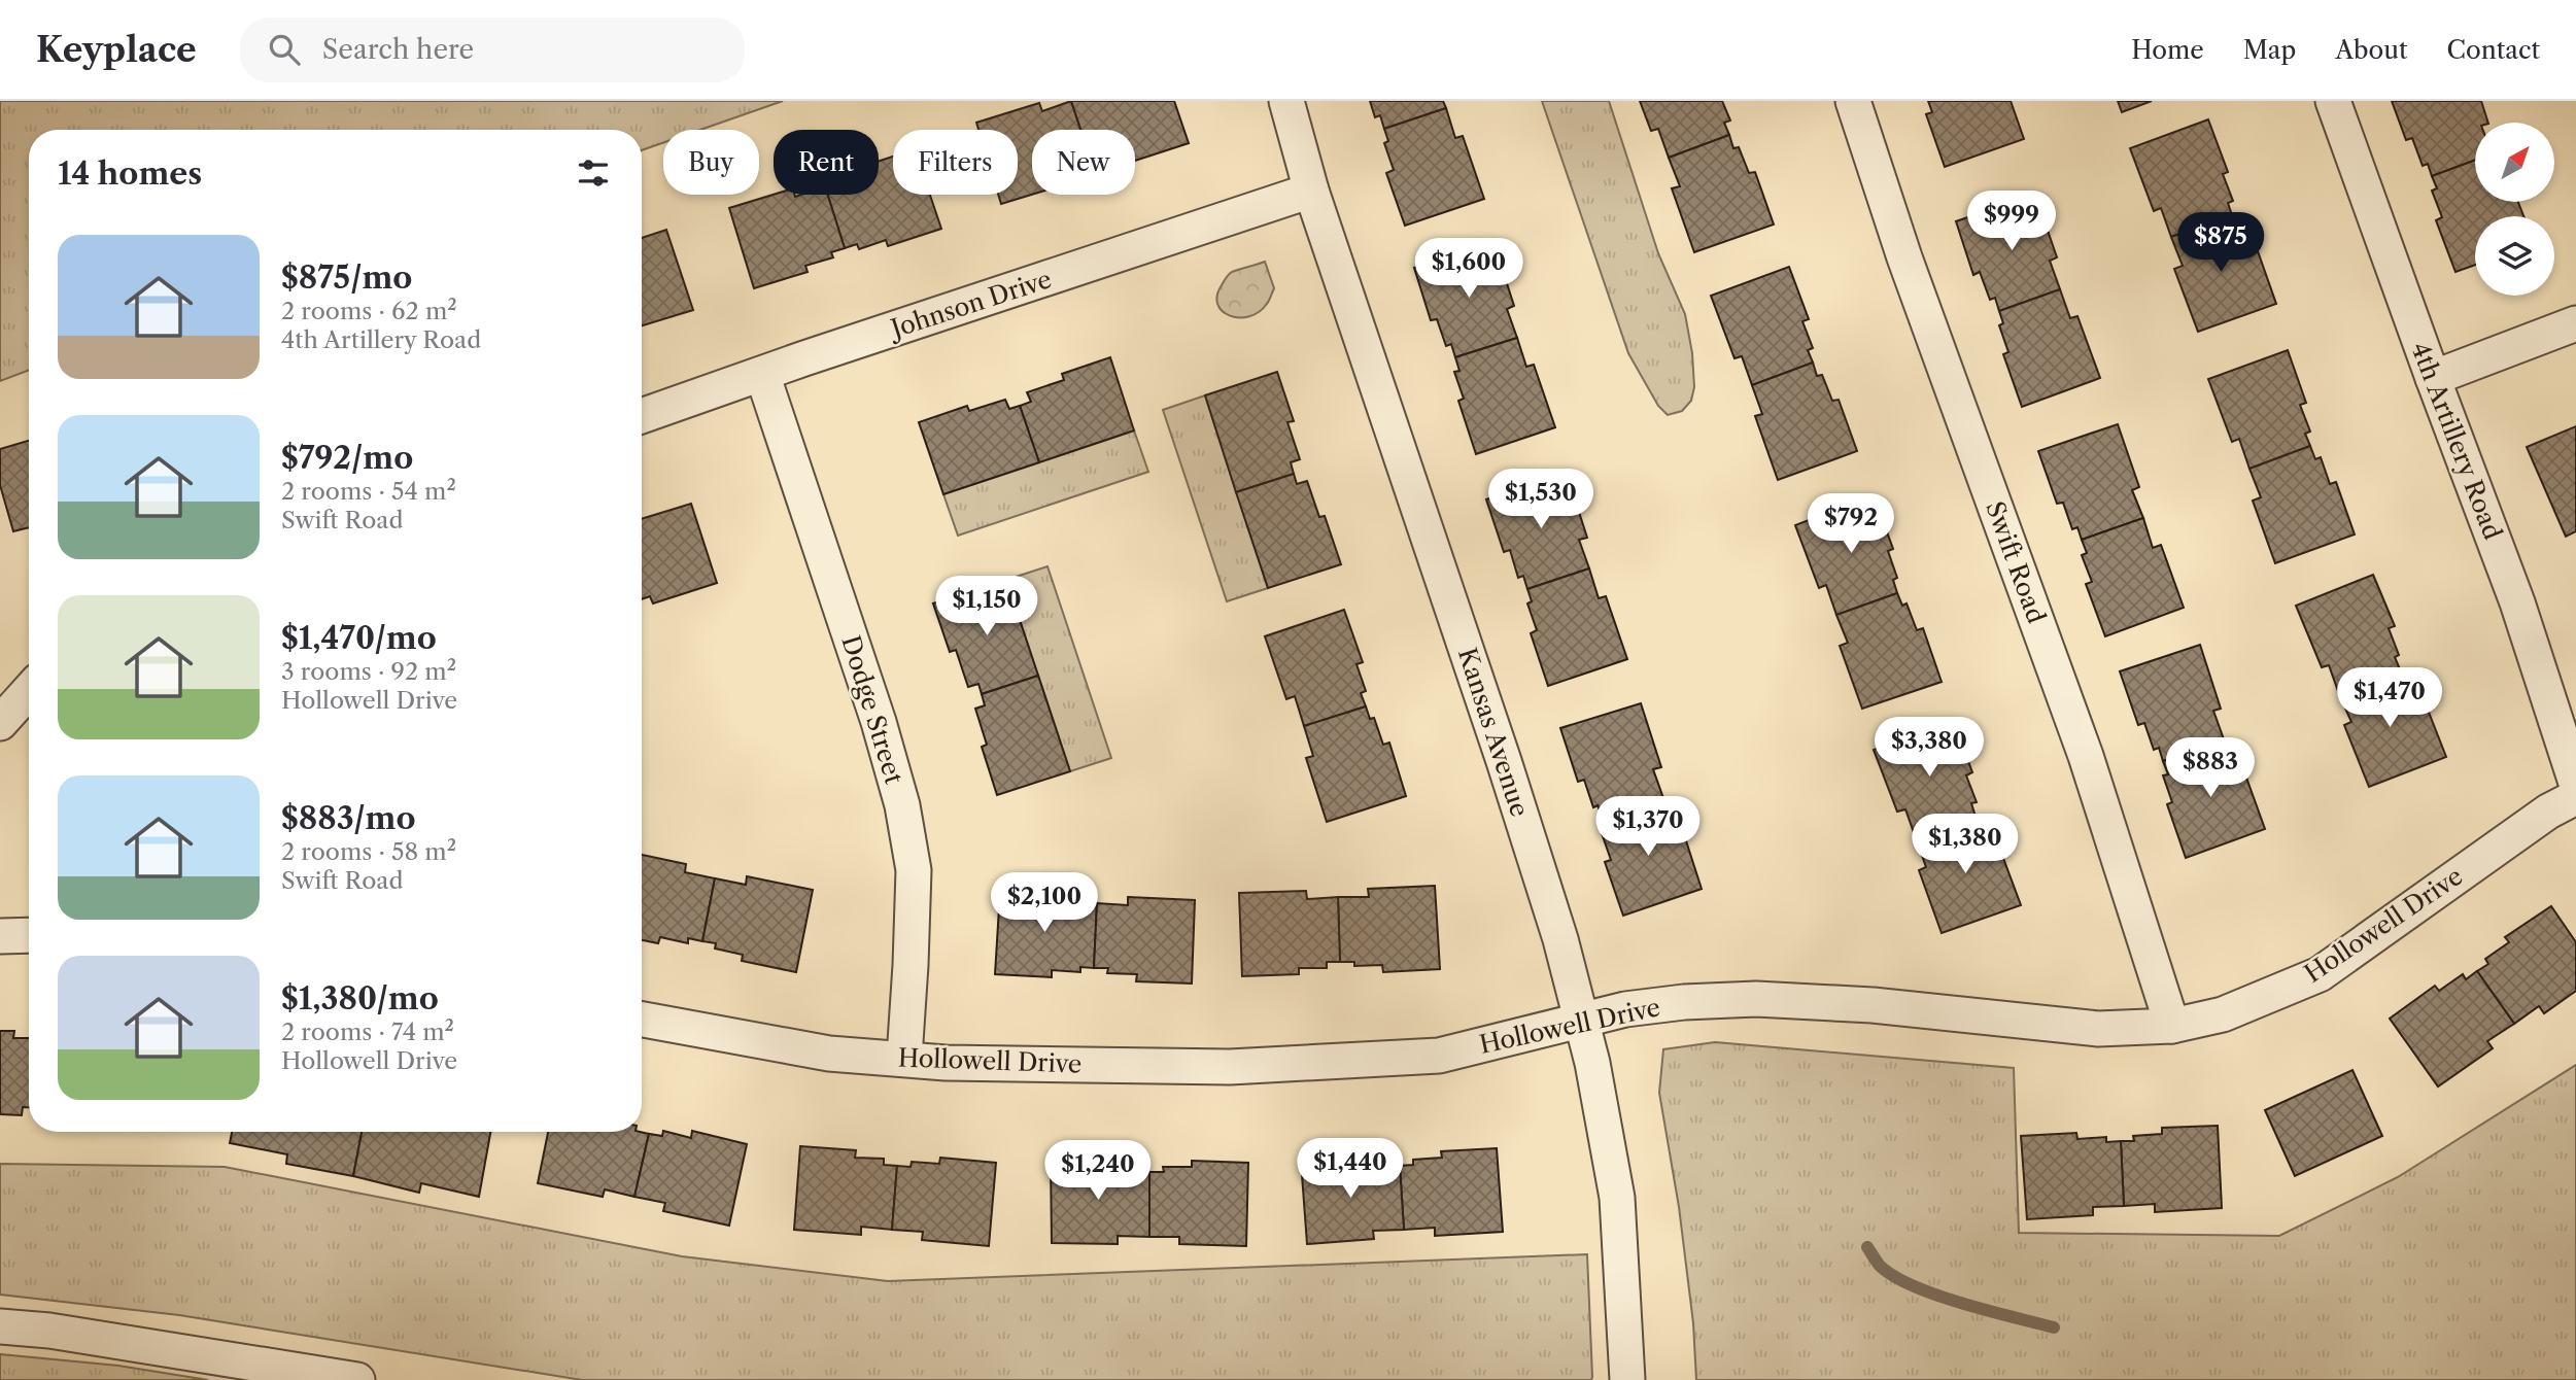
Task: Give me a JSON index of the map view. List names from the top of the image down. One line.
{"streets":{"street":["Johnson Drive","4th Artillery Road","Swift Road","Dodge Street","Kansas Avenue","Hollowell Drive"]},"crossings":[["Johnson Drive","Dodge Street"],["Johnson Drive","Kansas Avenue"],["Swift Road","Hollowell Drive"],["Dodge Street","Hollowell Drive"],["Kansas Avenue","Hollowell Drive"]],"north":"top right","page":{"header":"Keyplace","search":"Search here","nav":["Home","Map","About","Contact"],"chip":["Buy","Rent","Filters","New"],"heading":"14 homes","price":["$999","$875","$1,600","$1,530","$792","$1,150","$1,470","$3,380","$883","$1,370","$1,380","$2,100","$1,440","$1,240"],"list":[{"name":"$875/mo","note":"2 rooms · 62 m² · 4th Artillery Road"},{"name":"$792/mo","note":"2 rooms · 54 m² · Swift Road"},{"name":"$1,470/mo","note":"3 rooms · 92 m² · Hollowell Drive"},{"name":"$883/mo","note":"2 rooms · 58 m² · Swift Road"},{"name":"$1,380/mo","note":"2 rooms · 74 m² · Hollowell Drive"}]}}
